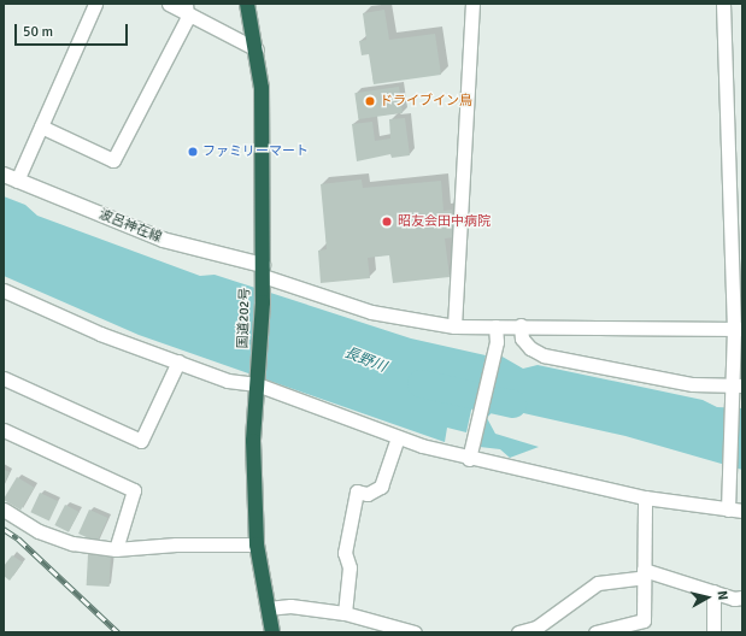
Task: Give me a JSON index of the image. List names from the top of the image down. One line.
{"streets":{"highway":["国道202号"],"main road":["波呂神在線"]},"crossings":[["波呂神在線","国道202号"]],"water":["長野川"],"places":["ドライブイン鳥","ファミリーマート","昭友会田中病院"],"scale_bar":"50 m","north":"right"}
